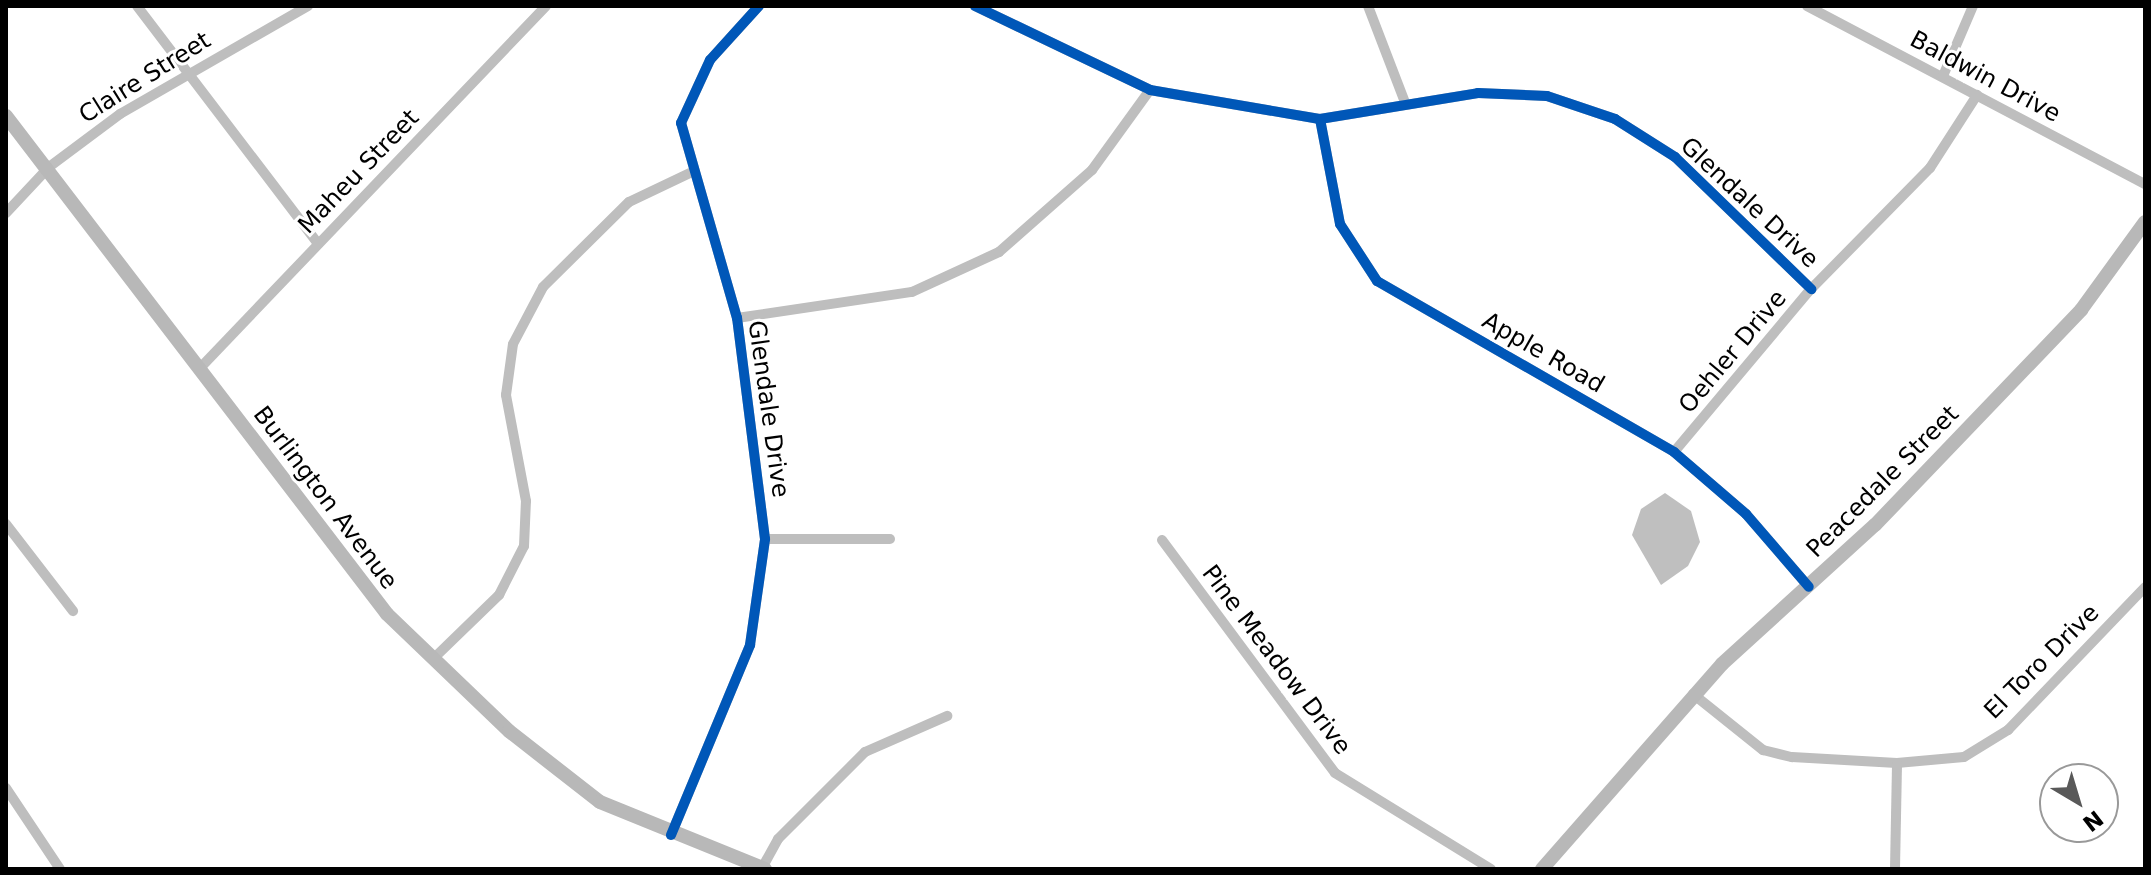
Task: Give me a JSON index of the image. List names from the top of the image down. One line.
{"streets":{"main road":["Peacedale Street","Burlington Avenue"],"street":["Baldwin Drive","Claire Street","Maheu Street","Glendale Drive","Oehler Drive","Apple Road","Pine Meadow Drive","El Toro Drive"]},"crossings":[["Baldwin Drive","Oehler Drive"],["Claire Street","Burlington Avenue"],["Maheu Street","Burlington Avenue"],["Glendale Drive","Oehler Drive"],["Glendale Drive","Apple Road"],["Glendale Drive","Burlington Avenue"],["Oehler Drive","Apple Road"],["Apple Road","Peacedale Street"],["Peacedale Street","El Toro Drive"]],"north":"bottom right"}
